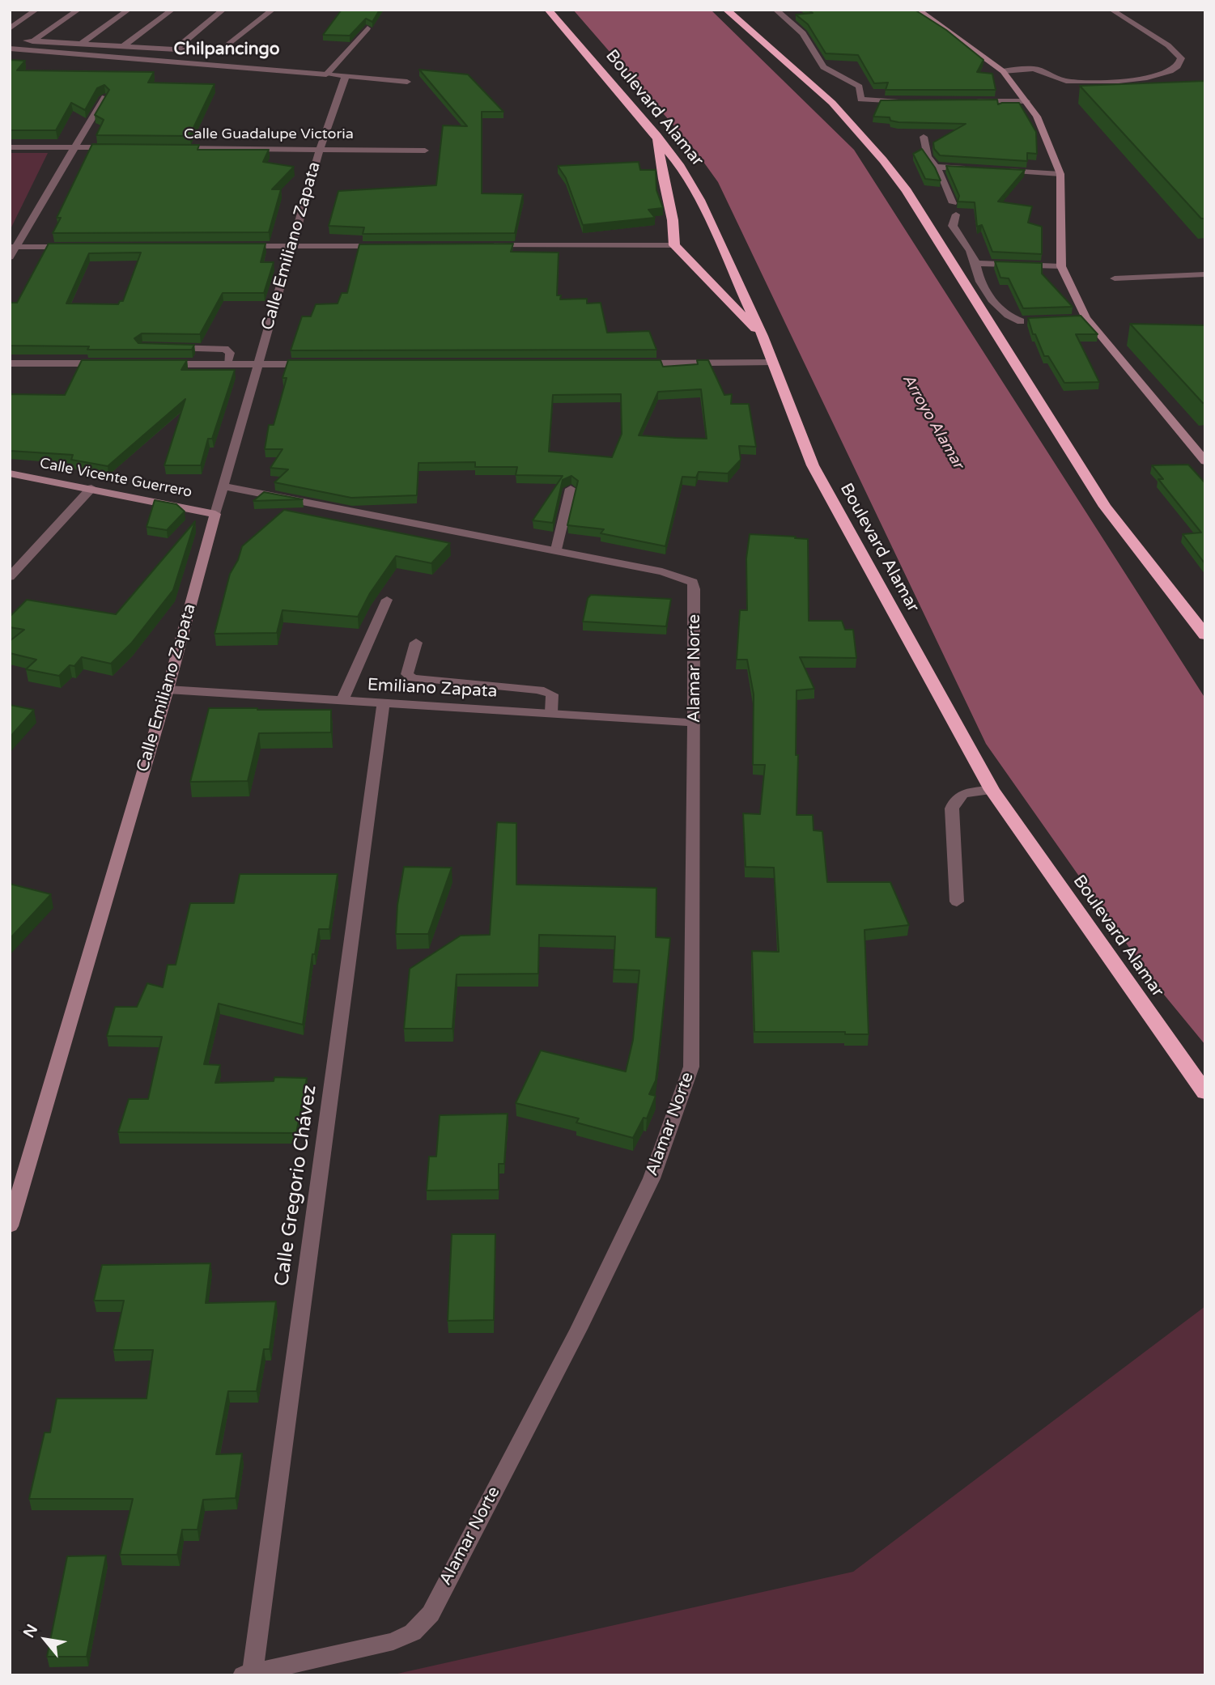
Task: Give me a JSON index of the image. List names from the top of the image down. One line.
{"streets":{"highway":["Boulevard Alamar"],"street":["Calle Guadalupe Victoria","Calle Emiliano Zapata","Calle Vicente Guerrero","Alamar Norte","Emiliano Zapata","Calle Gregorio Chávez"]},"crossings":[["Calle Guadalupe Victoria","Calle Emiliano Zapata"],["Calle Emiliano Zapata","Calle Vicente Guerrero"],["Calle Emiliano Zapata","Emiliano Zapata"],["Alamar Norte","Emiliano Zapata"],["Alamar Norte","Calle Gregorio Chávez"],["Emiliano Zapata","Calle Gregorio Chávez"]],"districts":["Chilpancingo"],"water":["Arroyo Alamar"],"north":"top left"}
